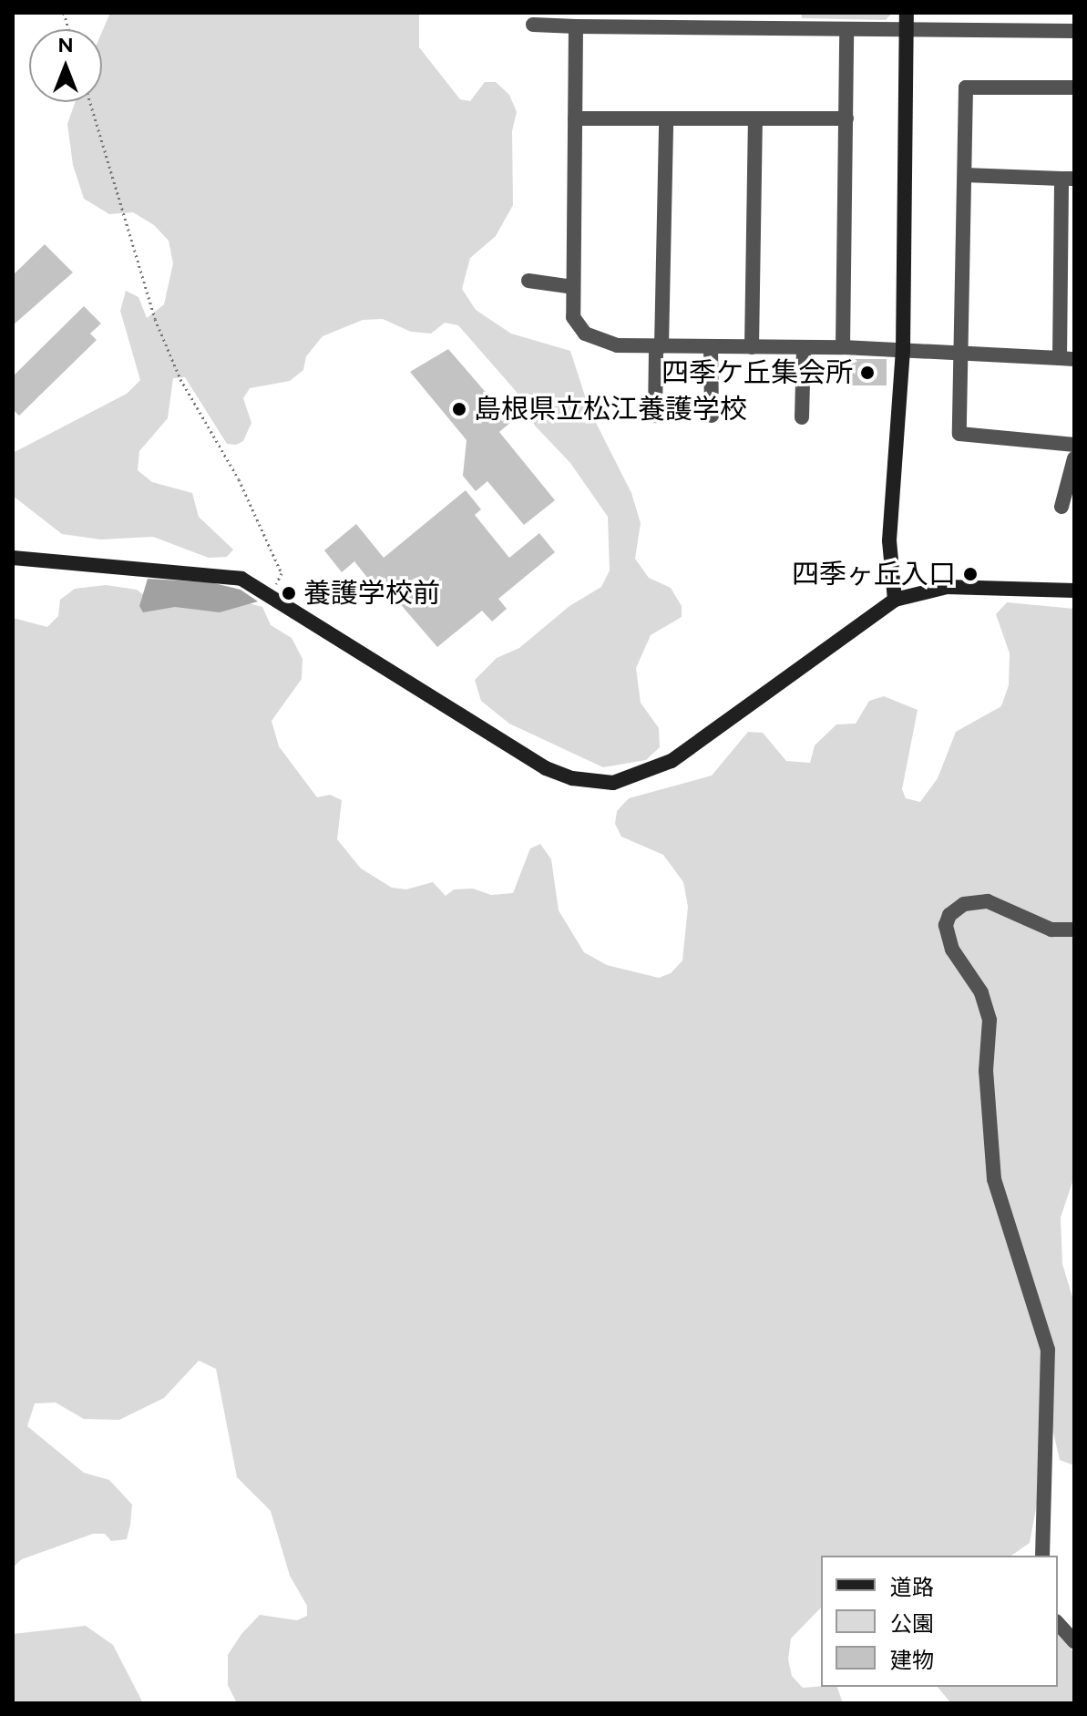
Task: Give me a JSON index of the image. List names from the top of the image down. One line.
{"places":["四季ケ丘集会所","島根県立松江養護学校","四季ヶ丘入口","養護学校前"],"legend":["道路","公園","建物"],"north":"top"}
